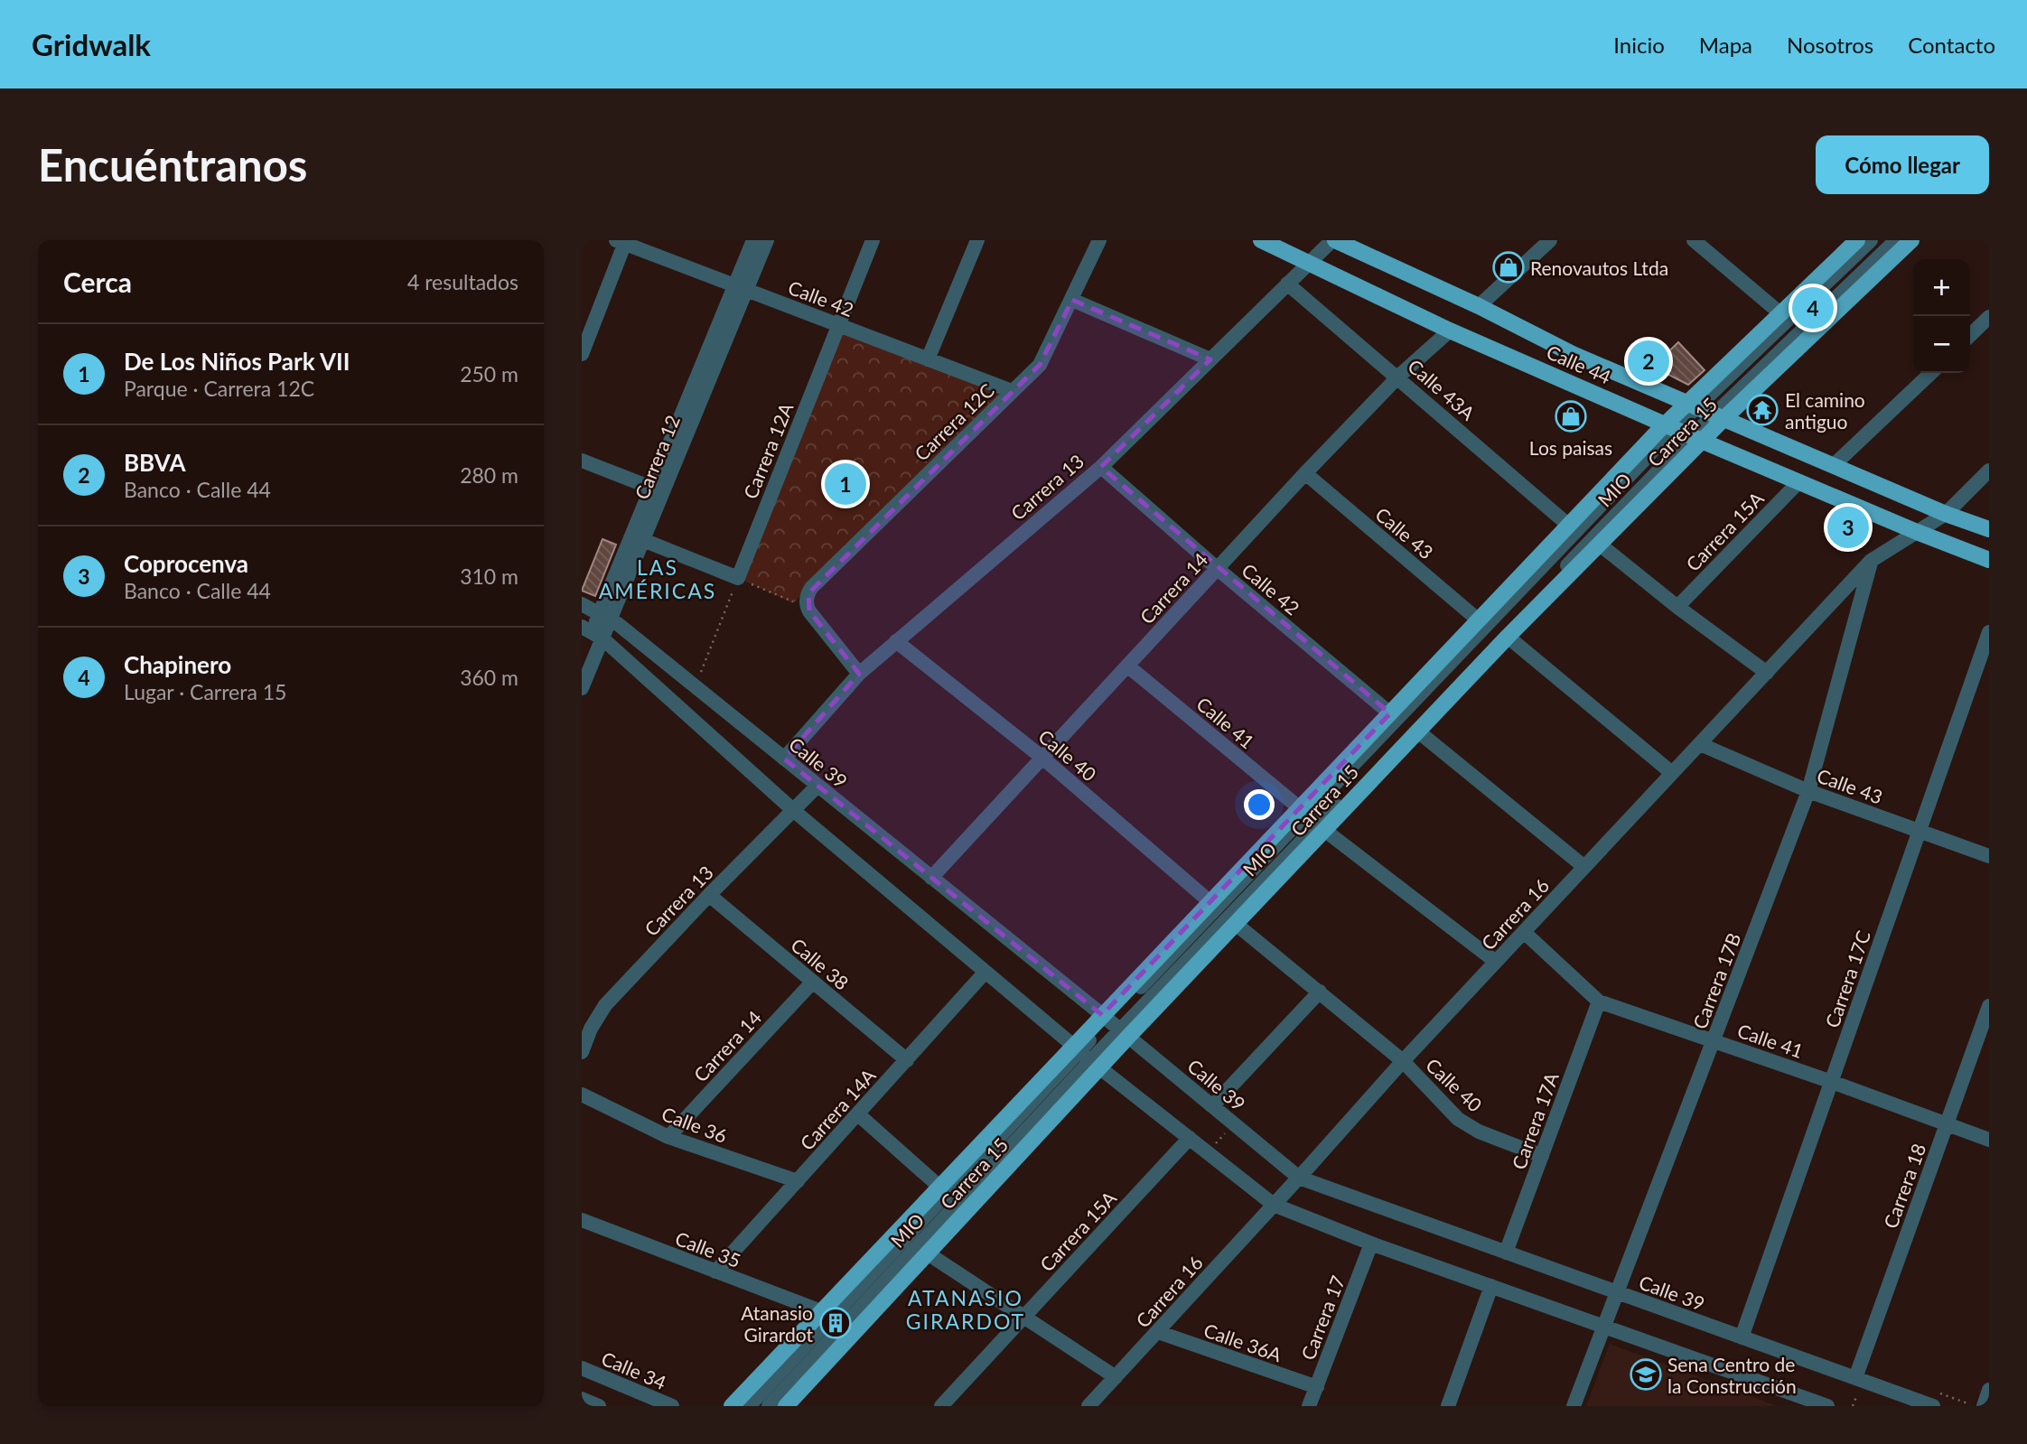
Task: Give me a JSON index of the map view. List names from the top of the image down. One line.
{"streets":{"main road":["Calle 44","Carrera 15"],"street":["Calle 42","Calle 43A","Carrera 12C","Carrera 12A","Carrera 12","Carrera 13","MIO","Carrera 15A","Calle 43","Carrera 14","Calle 41","Calle 40","Calle 39","Carrera 16","Calle 38","Carrera 17C","Carrera 17B","Carrera 14A","Carrera 17A","Calle 36","Carrera 18","Calle 35","Carrera 17","Calle 36A","Calle 34"]},"crossings":[["Calle 42","Carrera 12C"],["Calle 42","Carrera 15"],["Calle 42","Carrera 12A"],["Calle 42","Carrera 12"],["Calle 42","Carrera 13"],["Calle 42","Carrera 14"],["Calle 44","Carrera 15"],["Calle 44","Carrera 13"],["Calle 44","MIO"],["Calle 44","Carrera 15A"],["Calle 44","Carrera 14"],["Calle 44","Carrera 16"],["Calle 43A","Carrera 15"],["Calle 43A","Carrera 13"],["Calle 43A","Carrera 14"],["Carrera 15","MIO"],["Carrera 15","Calle 43"],["Carrera 15","Calle 41"],["Carrera 15","Calle 40"],["Carrera 15","Calle 39"],["Carrera 15","Calle 35"],["Carrera 12","Calle 39"],["Carrera 13","Calle 40"],["Carrera 13","Calle 39"],["Carrera 13","Calle 38"],["MIO","Calle 39"],["Calle 43","Carrera 14"],["Calle 43","Carrera 16"],["Calle 43","Carrera 17C"],["Calle 43","Carrera 17B"],["Carrera 14","Calle 41"],["Carrera 14","Calle 40"],["Carrera 14","Calle 39"],["Carrera 14","Calle 38"],["Carrera 14","Calle 36"],["Calle 41","Carrera 16"],["Calle 41","Carrera 17C"],["Calle 41","Carrera 17B"],["Calle 41","Carrera 17A"],["Calle 41","Carrera 18"],["Calle 40","Carrera 16"],["Calle 40","Carrera 17A"],["Calle 39","Carrera 16"],["Calle 39","Carrera 17C"],["Calle 39","Carrera 17B"],["Calle 39","Carrera 17A"],["Calle 39","Carrera 18"],["Carrera 16","Carrera 17B"],["Carrera 16","Calle 36A"],["Calle 38","Carrera 14A"],["Carrera 14A","Calle 36"],["Carrera 14A","Calle 35"],["Carrera 17","Calle 36A"]],"districts":["LAS AMÉRICAS","ATANASIO GIRARDOT"],"places":{"shop":["Renovautos Ltda","Los paisas"],"temple":["El camino antiguo"],"building":["Atanasio Girardot"],"school or university":["Sena Centro de la Construcción"]},"page":{"header":"Gridwalk","nav":["Inicio","Mapa","Nosotros","Contacto"],"buttons":"Cómo llegar","title":"Encuéntranos","heading":["Cerca","4 resultados"],"map_buttons":["+","−"],"pins":["4","2","1","3"],"list":[{"mark":"1","name":"De Los Niños Park VII","note":"Parque · Carrera 12C","value":"250 m"},{"mark":"2","name":"BBVA","note":"Banco · Calle 44","value":"280 m"},{"mark":"3","name":"Coprocenva","note":"Banco · Calle 44","value":"310 m"},{"mark":"4","name":"Chapinero","note":"Lugar · Carrera 15","value":"360 m"}]}}
